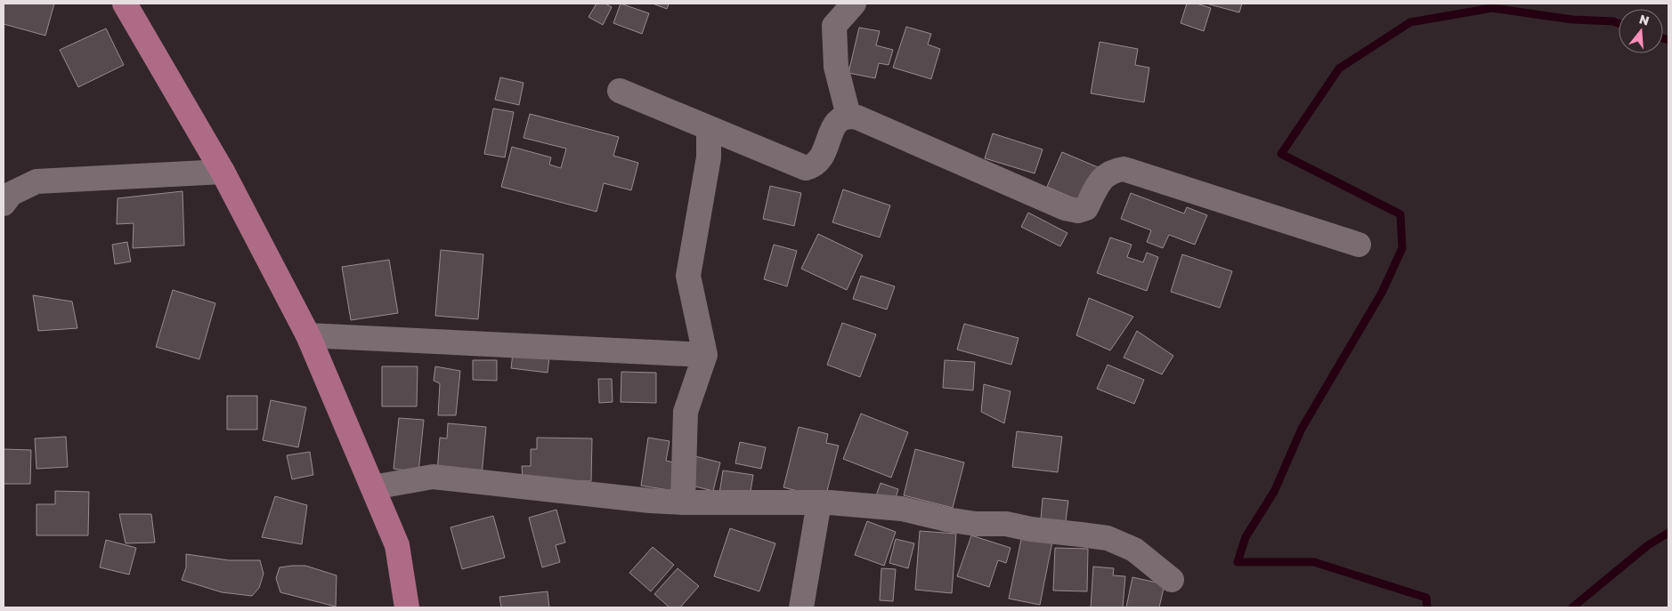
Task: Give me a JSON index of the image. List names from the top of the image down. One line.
{"north":"top"}
